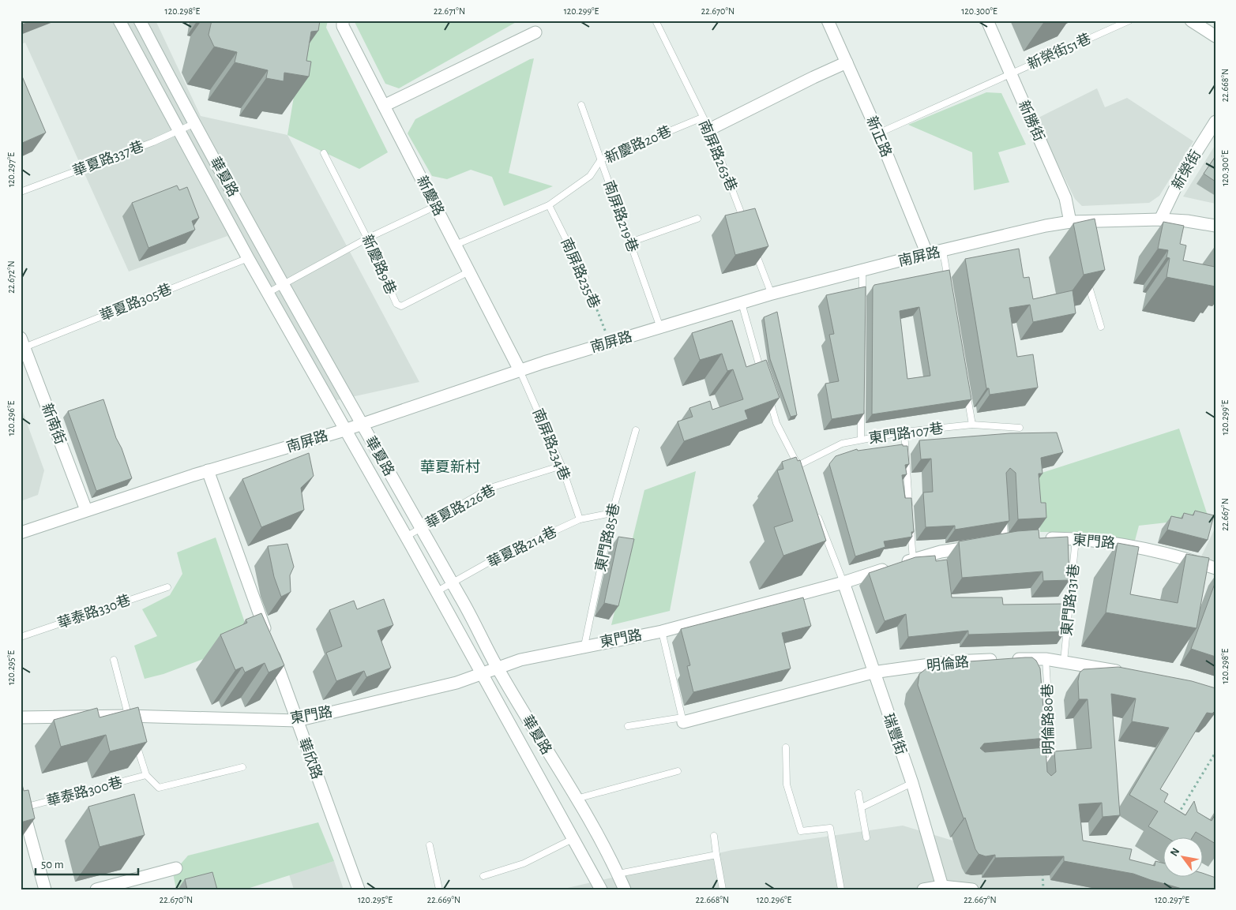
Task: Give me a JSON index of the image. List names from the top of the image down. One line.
{"streets":{"street":["新勝街","新正路","新榮街","華夏路","新慶路","南屏路","新南街","東門路","明倫路","瑞豐街","華欣路"],"lane":["新榮街51巷","新慶路20巷","南屏路263巷","華夏路337巷","南屏路219巷","新慶路9巷","南屏路235巷","華夏路305巷","東門路107巷","南屏路234巷","華夏路226巷","東門路85巷","華夏路214巷","東門路131巷","華泰路330巷","明倫路80巷","華泰路300巷"]},"crossings":[["新榮街51巷","新勝街"],["新榮街51巷","新正路"],["新勝街","南屏路"],["新正路","南屏路"],["新慶路20巷","南屏路263巷"],["新慶路20巷","新慶路"],["新慶路20巷","南屏路219巷"],["新慶路20巷","南屏路235巷"],["華夏路337巷","華夏路"],["新榮街","南屏路"],["華夏路","南屏路"],["華夏路","華夏路305巷"],["華夏路","華夏路226巷"],["華夏路","東門路"],["華夏路","華夏路214巷"],["新慶路","南屏路"],["新慶路","新慶路9巷"],["新慶路","南屏路234巷"],["南屏路219巷","南屏路"],["南屏路","南屏路235巷"],["南屏路","新南街"],["南屏路","南屏路234巷"],["南屏路","華欣路"],["華夏路305巷","新南街"],["南屏路234巷","華夏路226巷"],["南屏路234巷","華夏路214巷"],["東門路85巷","東門路"],["東門路85巷","華夏路214巷"],["東門路","東門路131巷"],["東門路","瑞豐街"],["東門路","華欣路"],["東門路131巷","明倫路"],["明倫路","明倫路80巷"],["明倫路","瑞豐街"]],"districts":["華夏新村"],"scale_bar":"50 m","north":"top left","coordinates":["120.298°E","22.671°N","120.299°E","22.670°N","120.300°E","22.668°N","120.297°E","22.672°N","120.296°E","22.667°N","120.295°E","22.669°N"]}
